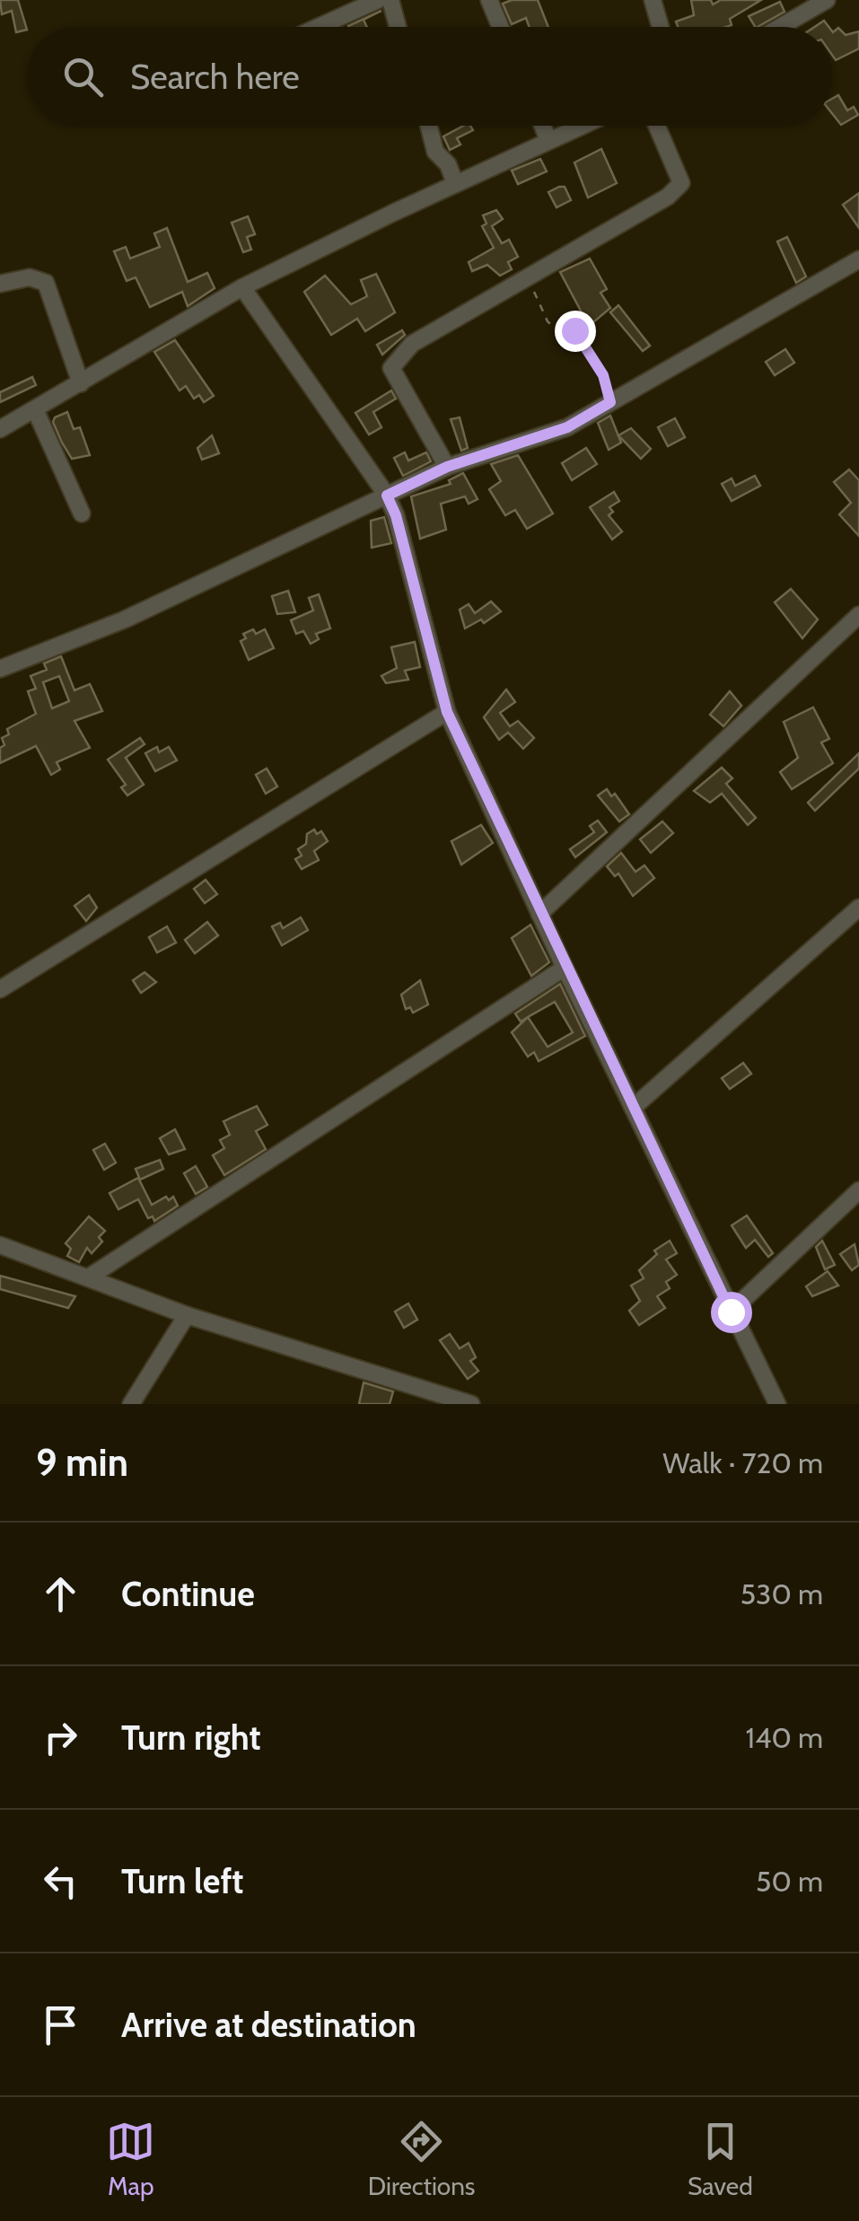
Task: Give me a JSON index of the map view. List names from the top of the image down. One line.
{"page":{"search":"Search here","heading":["9 min","Walk · 720 m"],"list":[["Continue","530 m"],["Turn right","140 m"],["Turn left","50 m"],"Arrive at destination"],"nav":["Map","Directions","Saved"]}}
